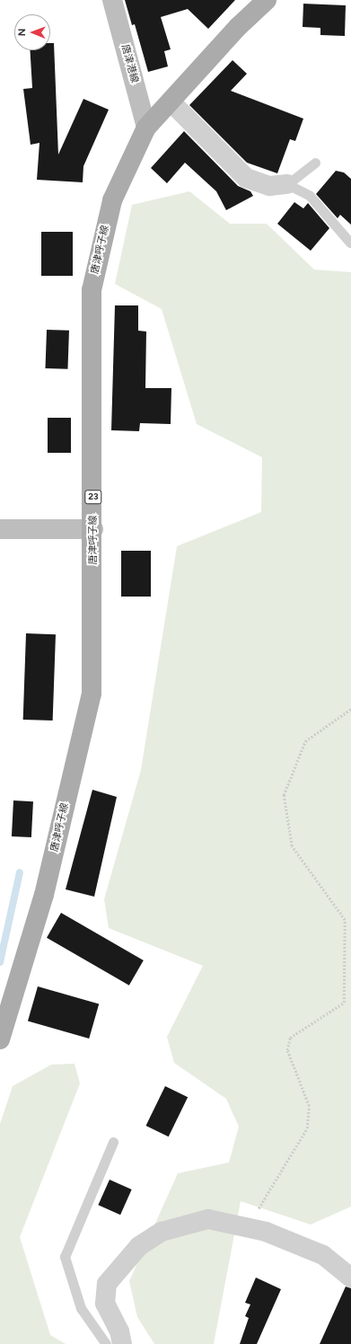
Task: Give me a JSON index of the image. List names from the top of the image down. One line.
{"streets":{"main road":["唐津港線","唐津呼子線","23"]},"crossings":[["唐津港線","唐津呼子線"]],"north":"left"}
